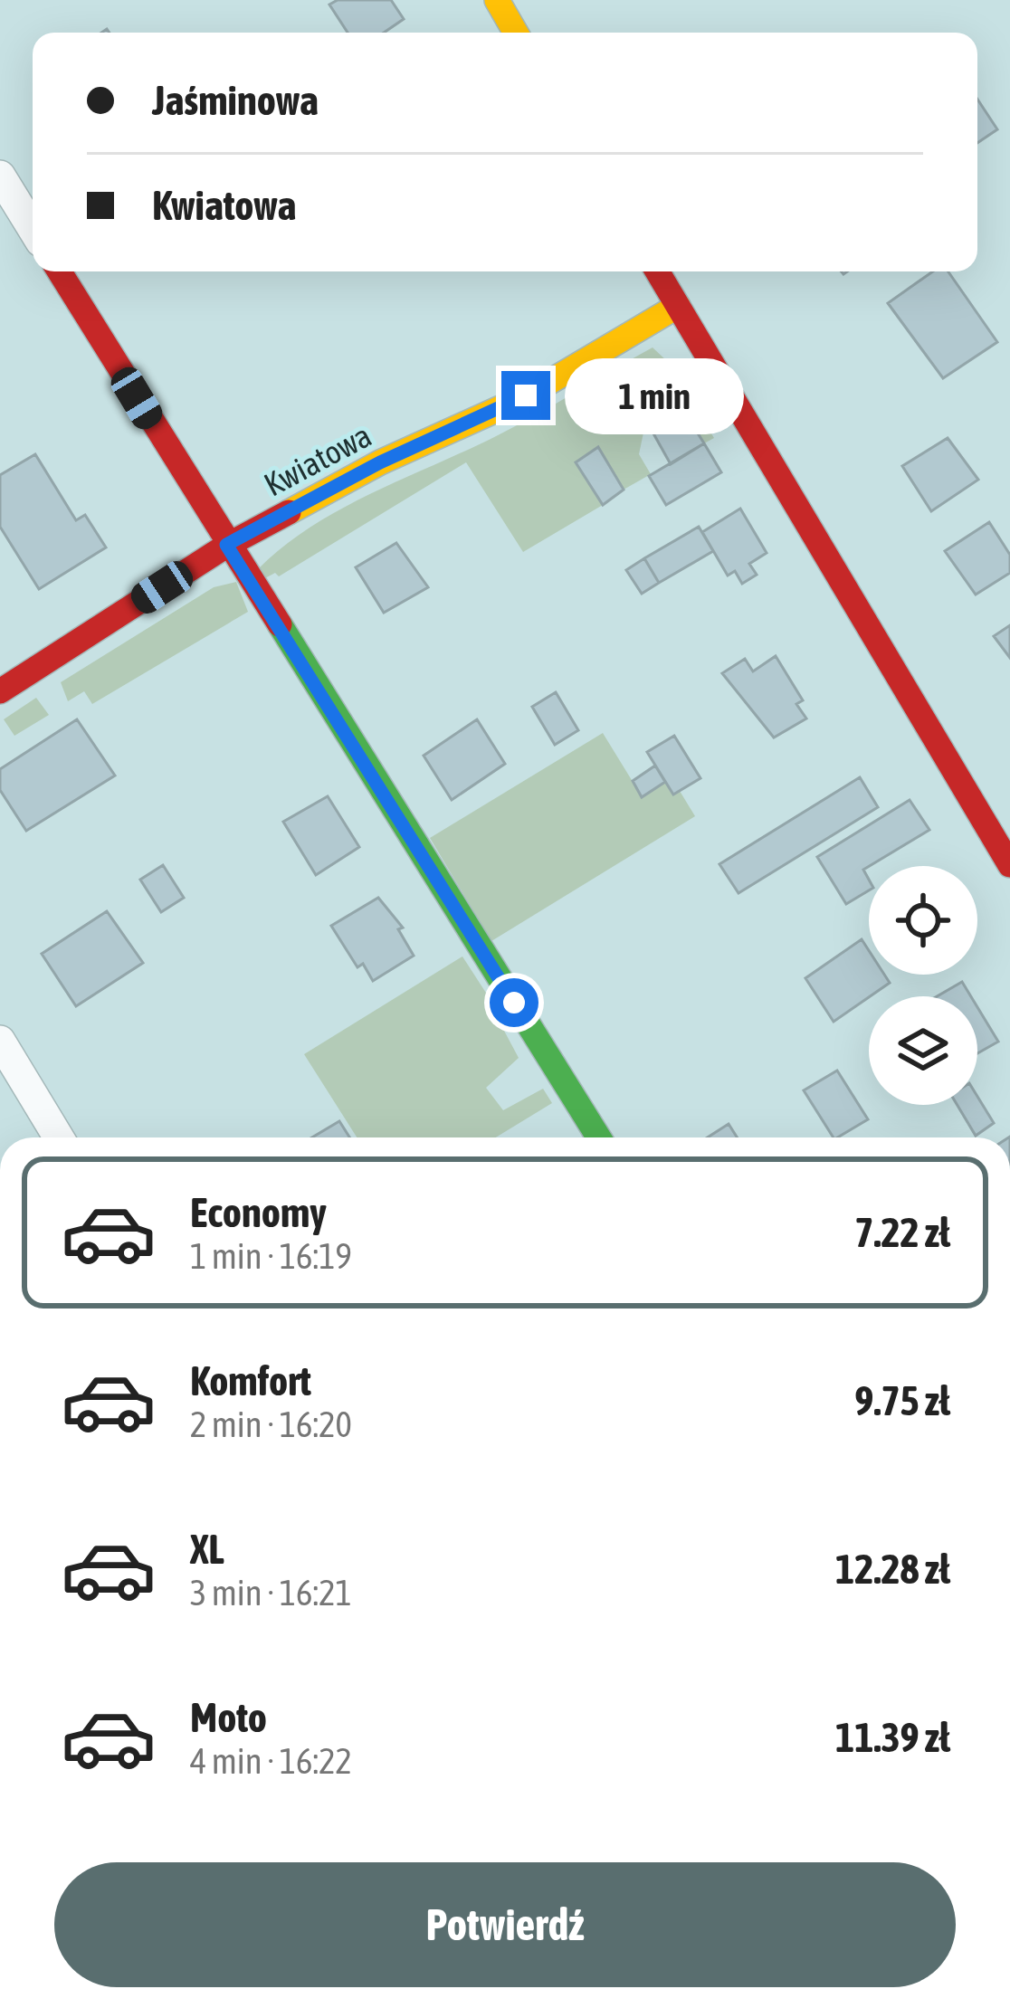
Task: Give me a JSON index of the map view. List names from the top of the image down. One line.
{"streets":{"street":["Kwiatowa"]},"page":{"banner":["Jaśminowa","Kwiatowa"],"bubble":"1 min","list":[{"name":"Economy","note":"1 min · 16:19","value":"7.22 zł"},{"name":"Komfort","note":"2 min · 16:20","value":"9.75 zł"},{"name":"XL","note":"3 min · 16:21","value":"12.28 zł"},{"name":"Moto","note":"4 min · 16:22","value":"11.39 zł"}],"buttons":"Potwierdź"}}
